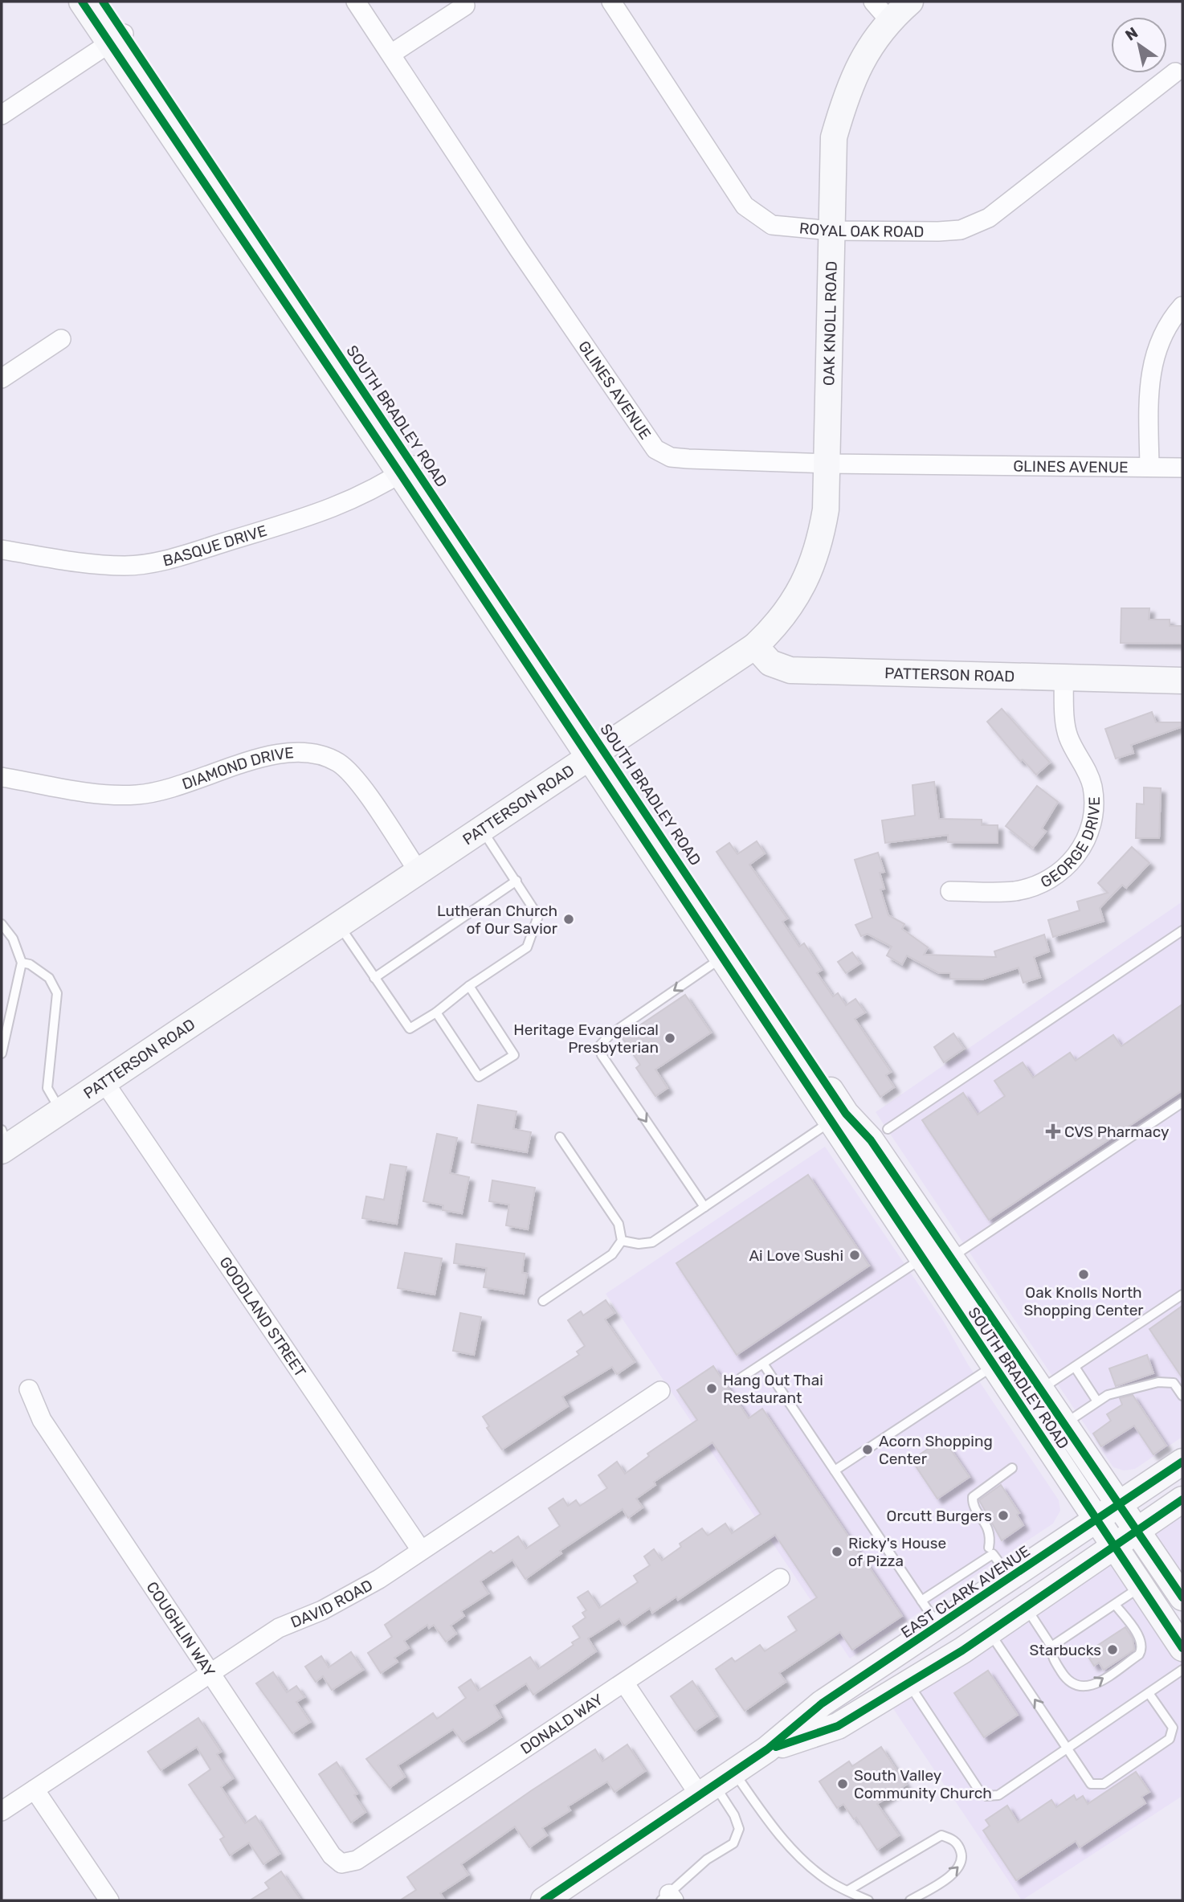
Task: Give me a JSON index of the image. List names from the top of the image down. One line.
{"streets":{"main road":["OAK KNOLL ROAD","SOUTH BRADLEY ROAD","PATTERSON ROAD","EAST CLARK AVENUE"],"street":["ROYAL OAK ROAD","GLINES AVENUE","BASQUE DRIVE","DIAMOND DRIVE","GEORGE DRIVE","GOODLAND STREET","DAVID ROAD","COUGHLIN WAY","DONALD WAY"]},"crossings":[["ROYAL OAK ROAD","OAK KNOLL ROAD"],["OAK KNOLL ROAD","GLINES AVENUE"],["OAK KNOLL ROAD","PATTERSON ROAD"],["SOUTH BRADLEY ROAD","BASQUE DRIVE"],["SOUTH BRADLEY ROAD","PATTERSON ROAD"],["SOUTH BRADLEY ROAD","EAST CLARK AVENUE"],["PATTERSON ROAD","DIAMOND DRIVE"],["PATTERSON ROAD","GEORGE DRIVE"],["PATTERSON ROAD","GOODLAND STREET"],["GOODLAND STREET","DAVID ROAD"],["DAVID ROAD","COUGHLIN WAY"],["COUGHLIN WAY","DONALD WAY"]],"places":{"other":["Lutheran Church of Our Savior","Heritage Evangelical Presbyterian","Ai Love Sushi","Oak Knolls North Shopping Center","Hang Out Thai Restaurant","Acorn Shopping Center","Orcutt Burgers","Ricky's House of Pizza","Starbucks","South Valley Community Church"],"health":["CVS Pharmacy"]},"north":"top left"}
